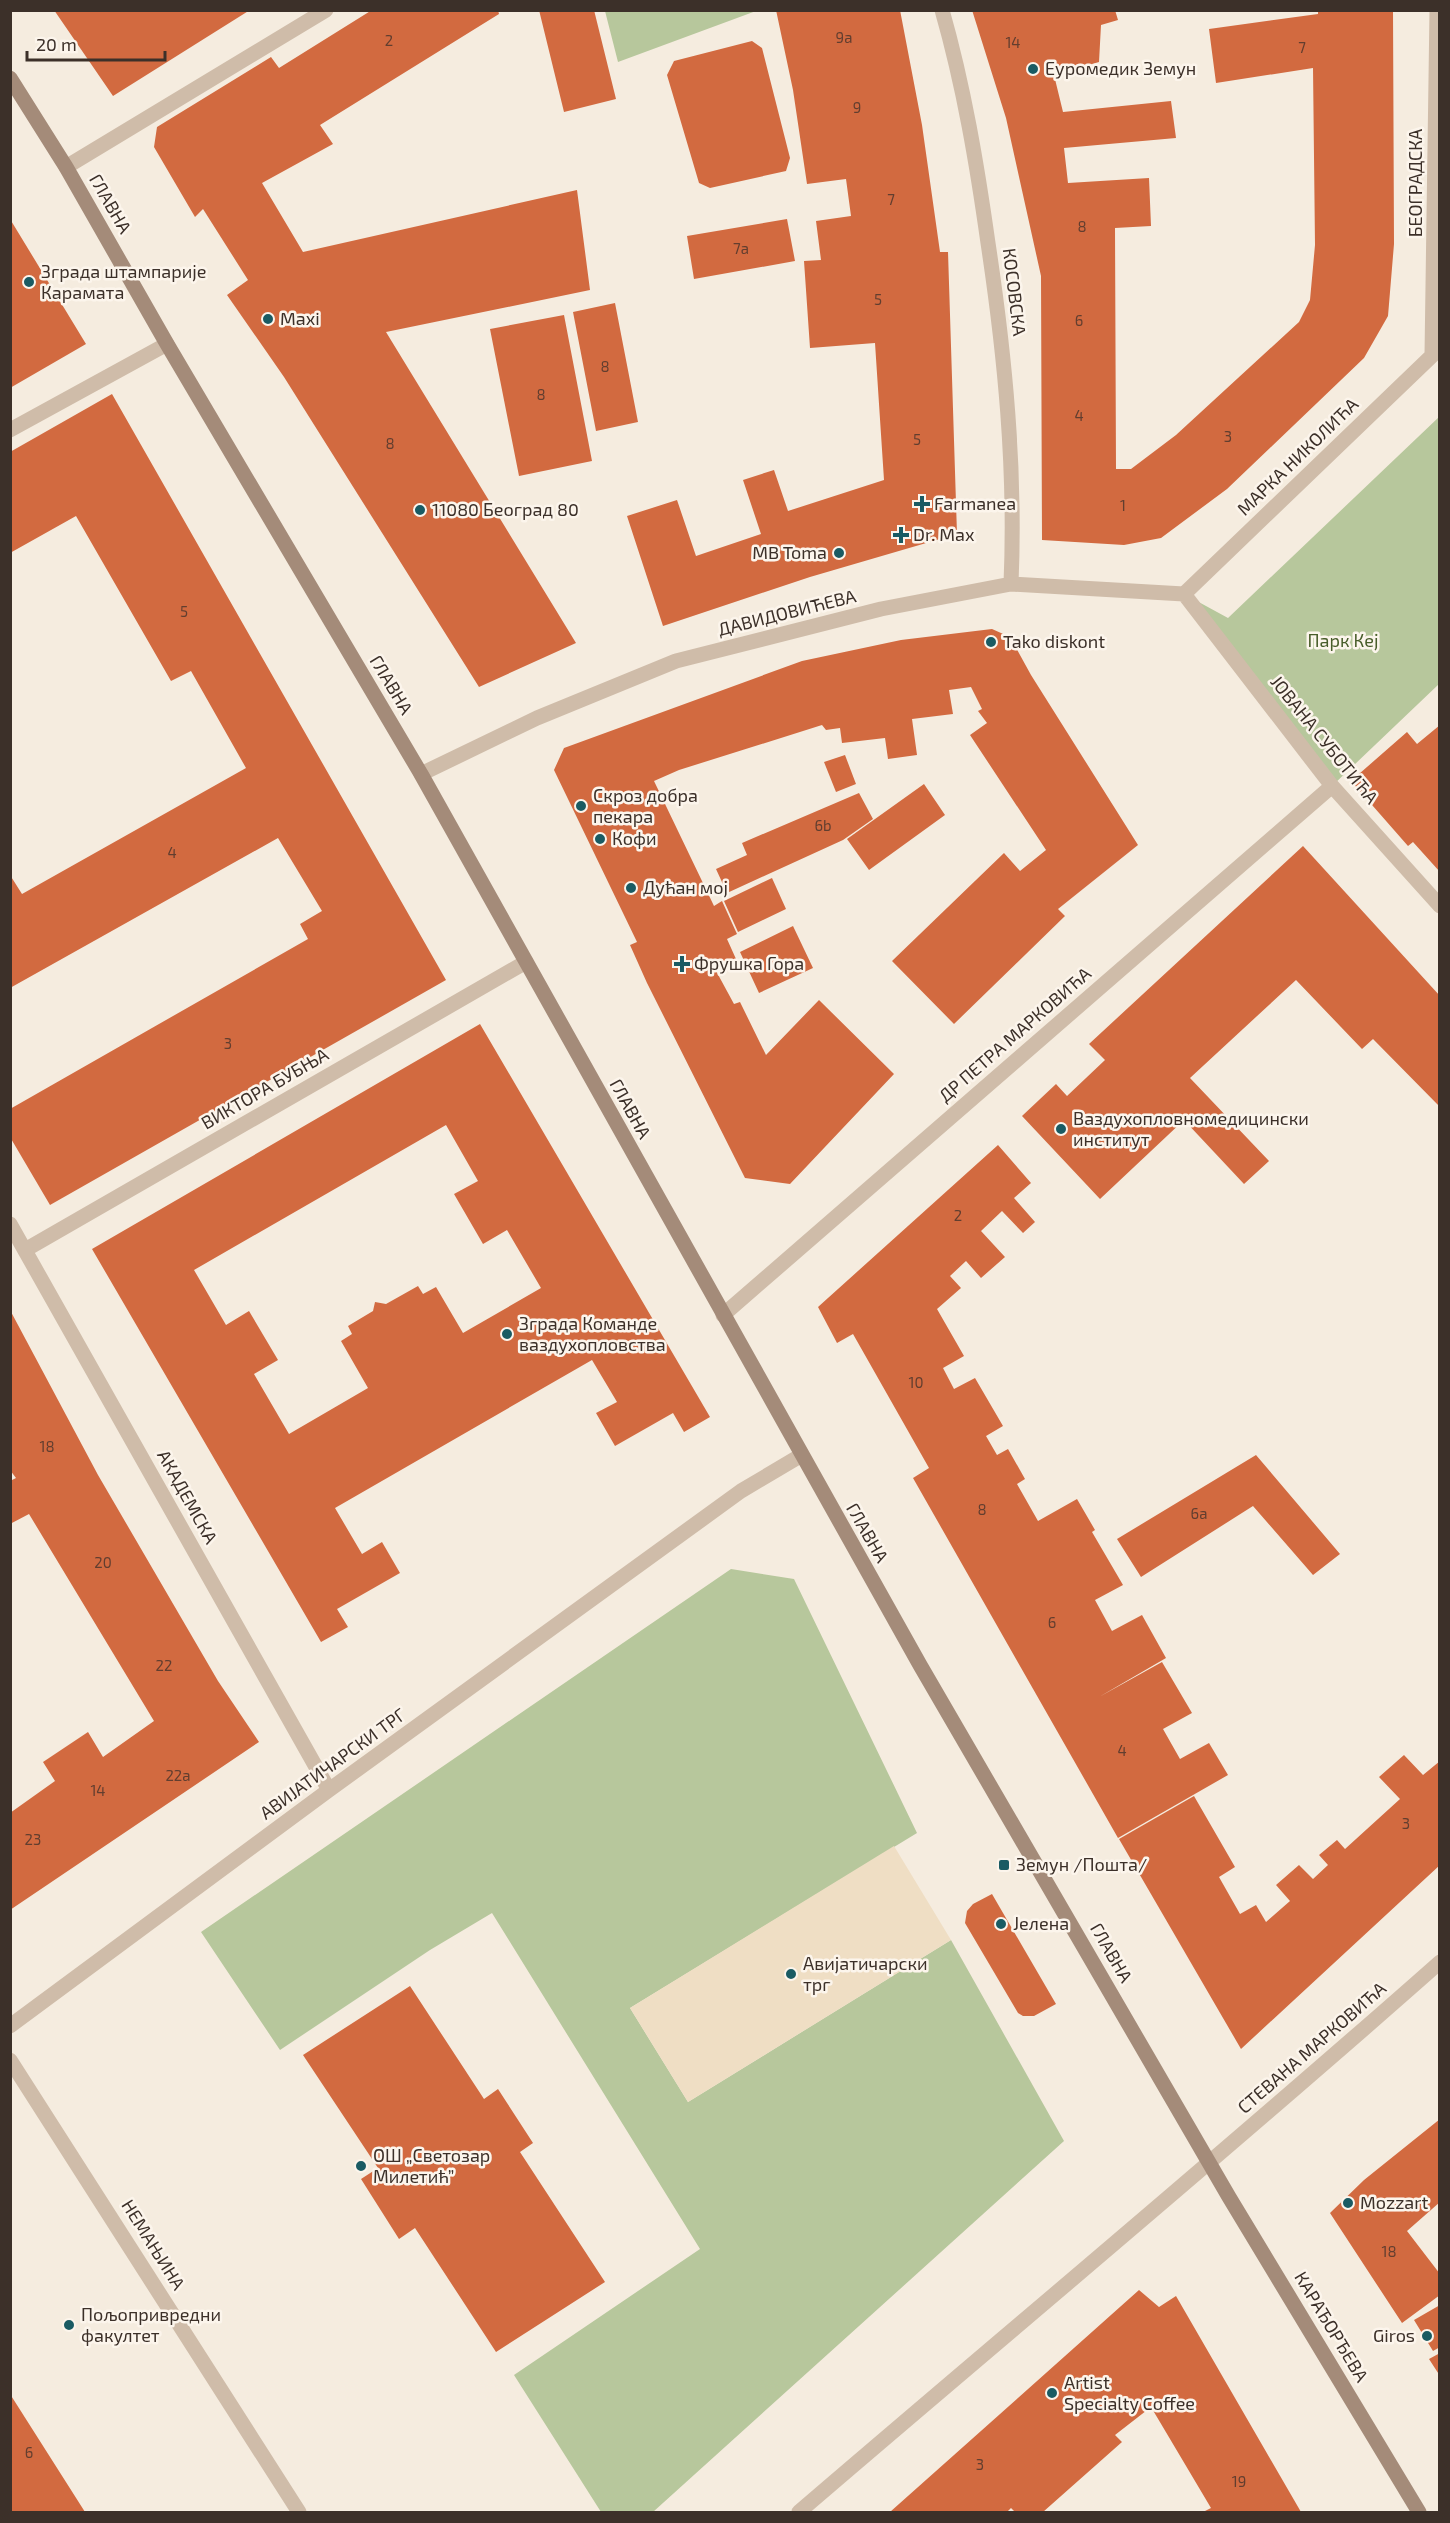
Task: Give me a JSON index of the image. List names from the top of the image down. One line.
{"streets":{"main road":["ГЛАВНА","КАРАЂОРЂЕВА"],"street":["БЕОГРАДСКА","КОСОВСКА","МАРКА НИКОЛИЋА","ДАВИДОВИЋЕВА","ЈОВАНА СУБОТИЋА","ДР ПЕТРА МАРКОВИЋА","ВИКТОРА БУБЊА","АКАДЕМСКА","АВИЈАТИЧАРСКИ ТРГ","СТЕВАНА МАРКОВИЋА","НЕМАЊИНА"]},"crossings":[["БЕОГРАДСКА","МАРКА НИКОЛИЋА"],["ГЛАВНА","ДАВИДОВИЋЕВА"],["ГЛАВНА","ДР ПЕТРА МАРКОВИЋА"],["ГЛАВНА","ВИКТОРА БУБЊА"],["ГЛАВНА","АВИЈАТИЧАРСКИ ТРГ"],["ГЛАВНА","СТЕВАНА МАРКОВИЋА"],["ГЛАВНА","КАРАЂОРЂЕВА"],["КОСОВСКА","ДАВИДОВИЋЕВА"],["МАРКА НИКОЛИЋА","ДАВИДОВИЋЕВА"],["МАРКА НИКОЛИЋА","ЈОВАНА СУБОТИЋА"],["ДАВИДОВИЋЕВА","ЈОВАНА СУБОТИЋА"],["ЈОВАНА СУБОТИЋА","ДР ПЕТРА МАРКОВИЋА"],["ВИКТОРА БУБЊА","АКАДЕМСКА"],["АКАДЕМСКА","АВИЈАТИЧАРСКИ ТРГ"],["СТЕВАНА МАРКОВИЋА","КАРАЂОРЂЕВА"]],"parks":["Парк Кеј"],"places":{"other":["Еуромедик Земун","Зграда штампарије Карамата","Maxi","11080 Београд 80","MB Toma","Tako diskont","Скроз добра пекара","Кофи","Дућан мој","Ваздухопловномедицински институт","Зграда Команде ваздухопловства","Јелена","Авијатичарски трг","ОШ „Светозар Милетић”","Mozzart","Пољопривредни факултет","Giros","Artist Specialty Coffee"],"health":["Farmanea","Dr. Max","Фрушка Гора"],"transit":["Земун /Пошта/"]},"house_numbers":["9a","2","14","7","9","7","8","7a","5","6","8","8","4","3","5","8","1","5","6b","4","3","2","10","18","8","6a","20","6","22","4","22a","14","3","23","18","6","3","19"],"scale_bar":"20 m"}
